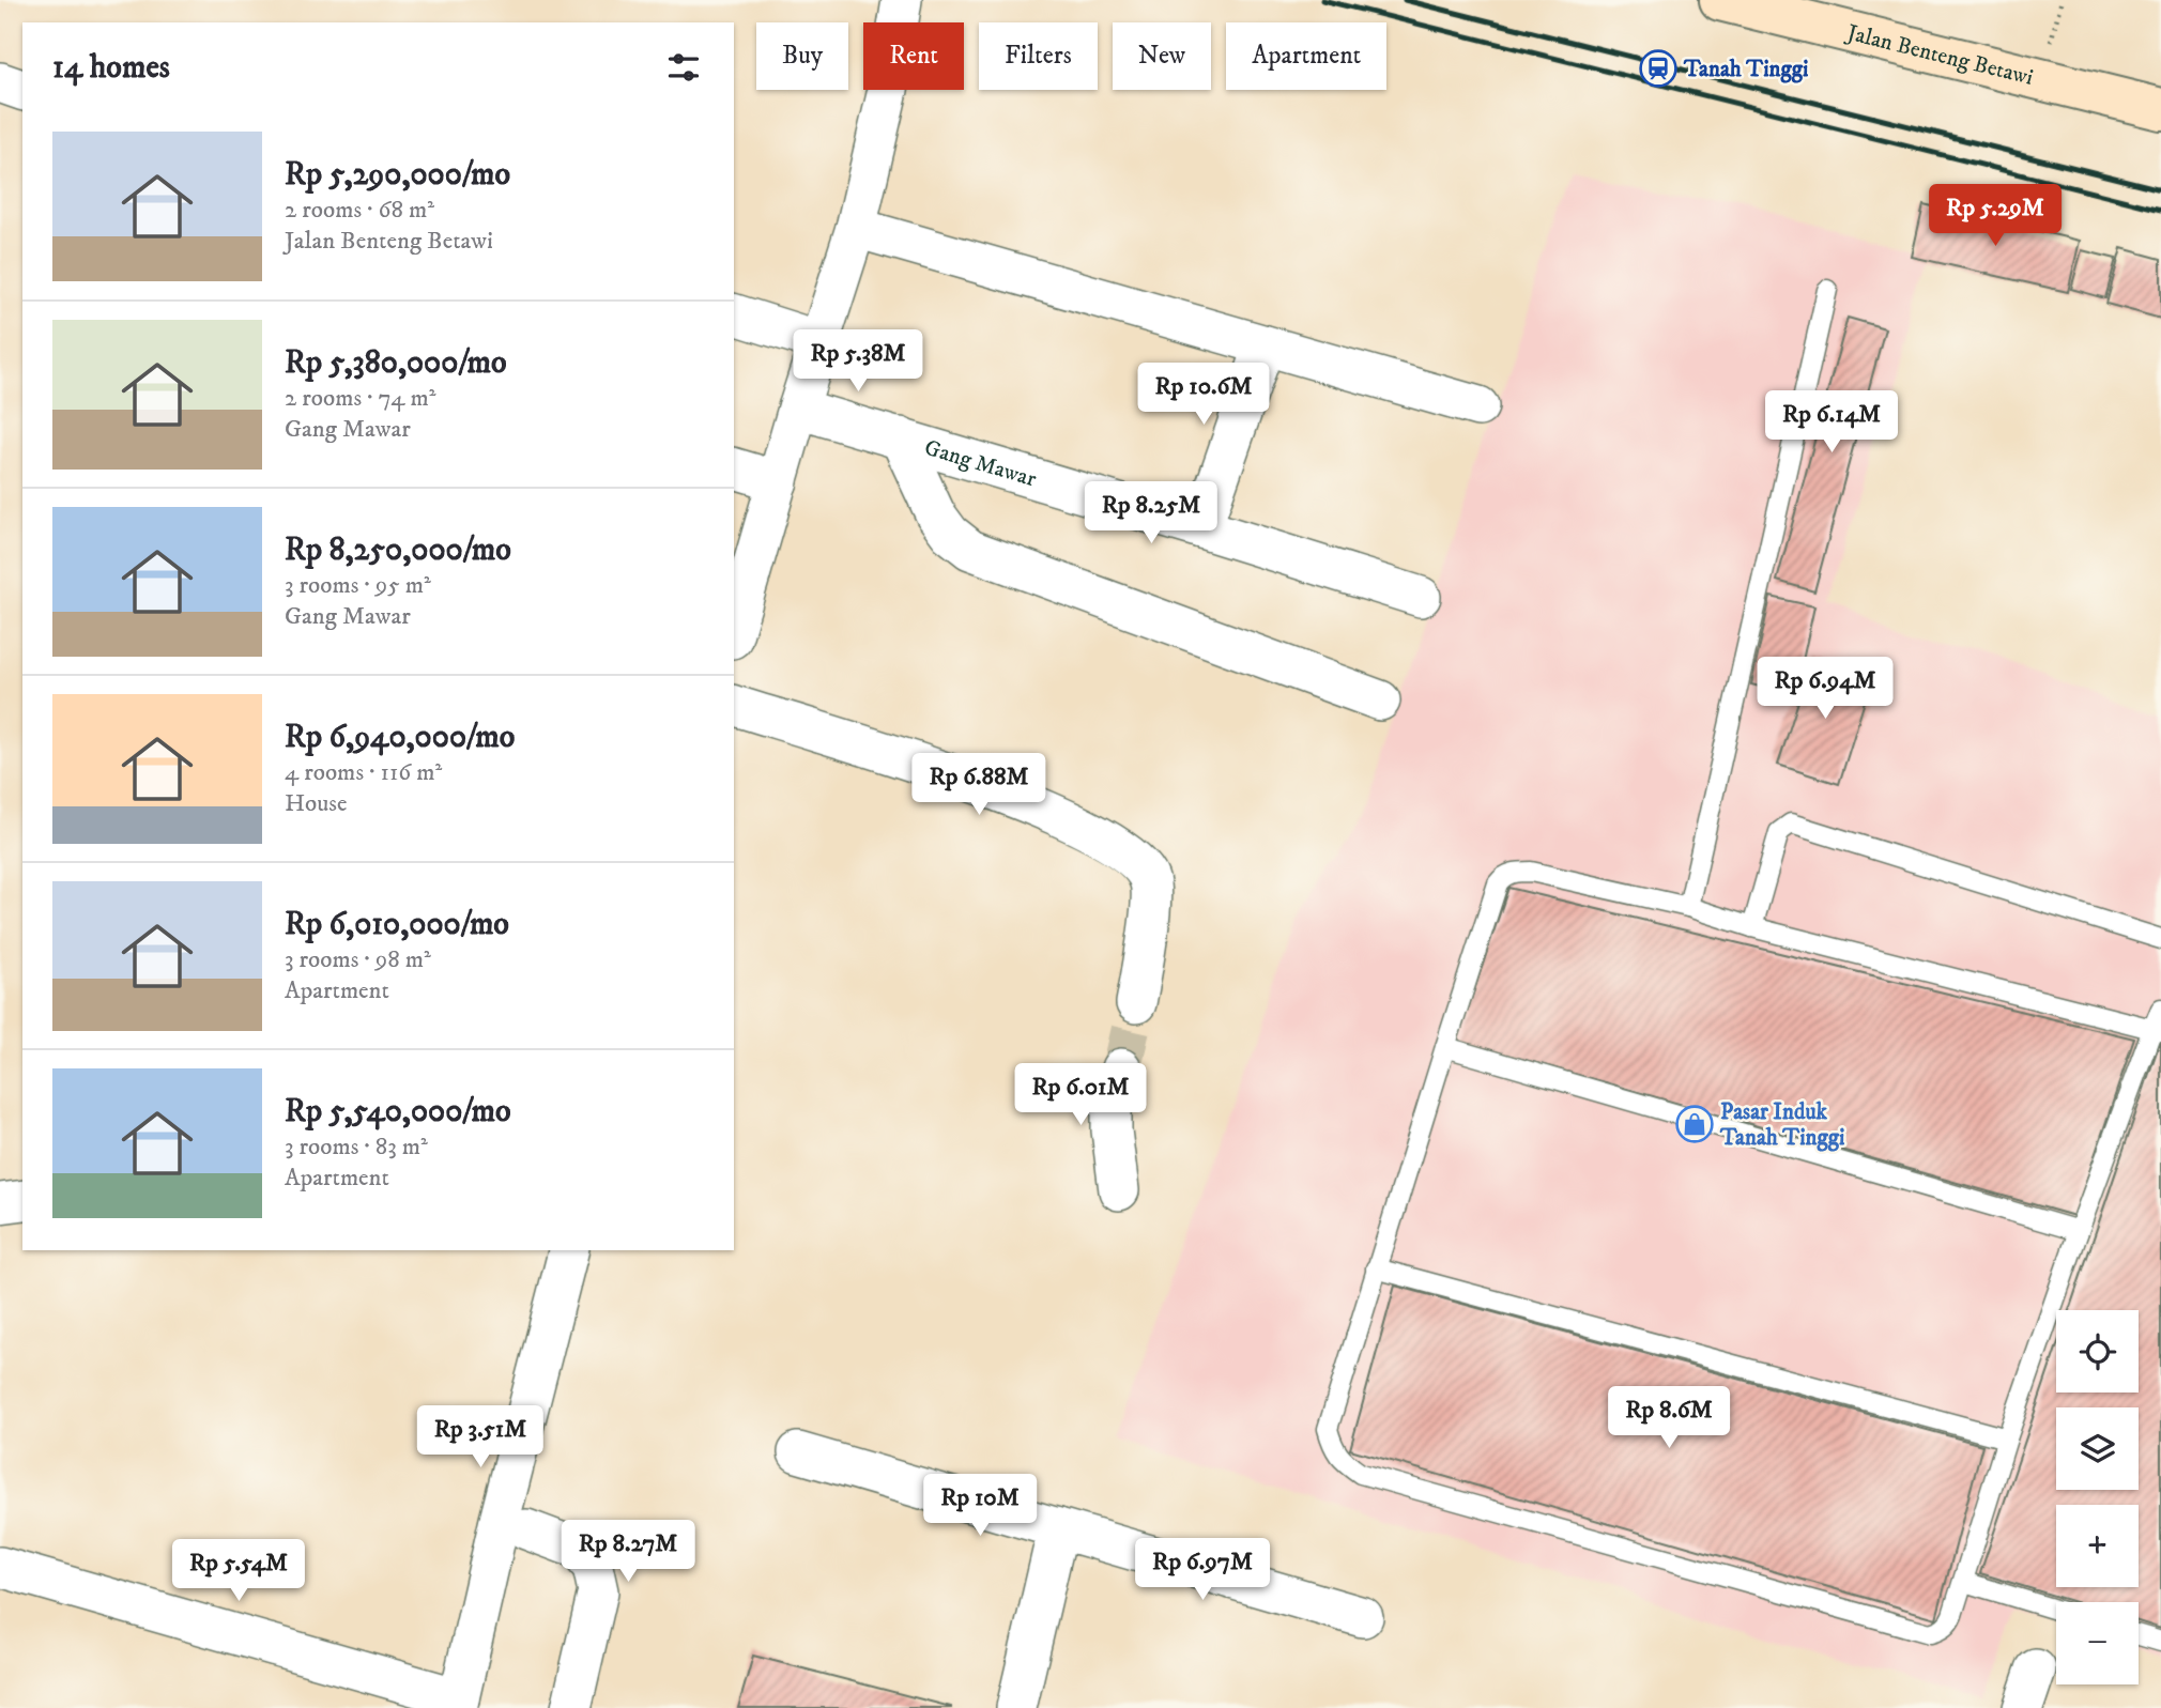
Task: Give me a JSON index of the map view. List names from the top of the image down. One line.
{"streets":{"main road":["Jalan Benteng Betawi"],"street":["Gang Mawar"]},"places":{"station":["Tanah Tinggi"],"shop":["Pasar Induk Tanah Tinggi"]},"page":{"chip":["Buy","Rent","Filters","New","Apartment"],"heading":"14 homes","list":[{"name":"Rp 5,290,000/mo","note":"2 rooms · 68 m² · Jalan Benteng Betawi"},{"name":"Rp 5,380,000/mo","note":"2 rooms · 74 m² · Gang Mawar"},{"name":"Rp 8,250,000/mo","note":"3 rooms · 95 m² · Gang Mawar"},{"name":"Rp 6,940,000/mo","note":"4 rooms · 116 m² · House"},{"name":"Rp 6,010,000/mo","note":"3 rooms · 98 m² · Apartment"},{"name":"Rp 5,540,000/mo","note":"3 rooms · 83 m² · Apartment"}],"price":["Rp 5.29M","Rp 5.38M","Rp 10.6M","Rp 6.14M","Rp 8.25M","Rp 6.94M","Rp 6.88M","Rp 6.01M","Rp 8.6M","Rp 3.51M","Rp 10M","Rp 8.27M","Rp 6.97M","Rp 5.54M"],"map_buttons":["+","−"]}}
